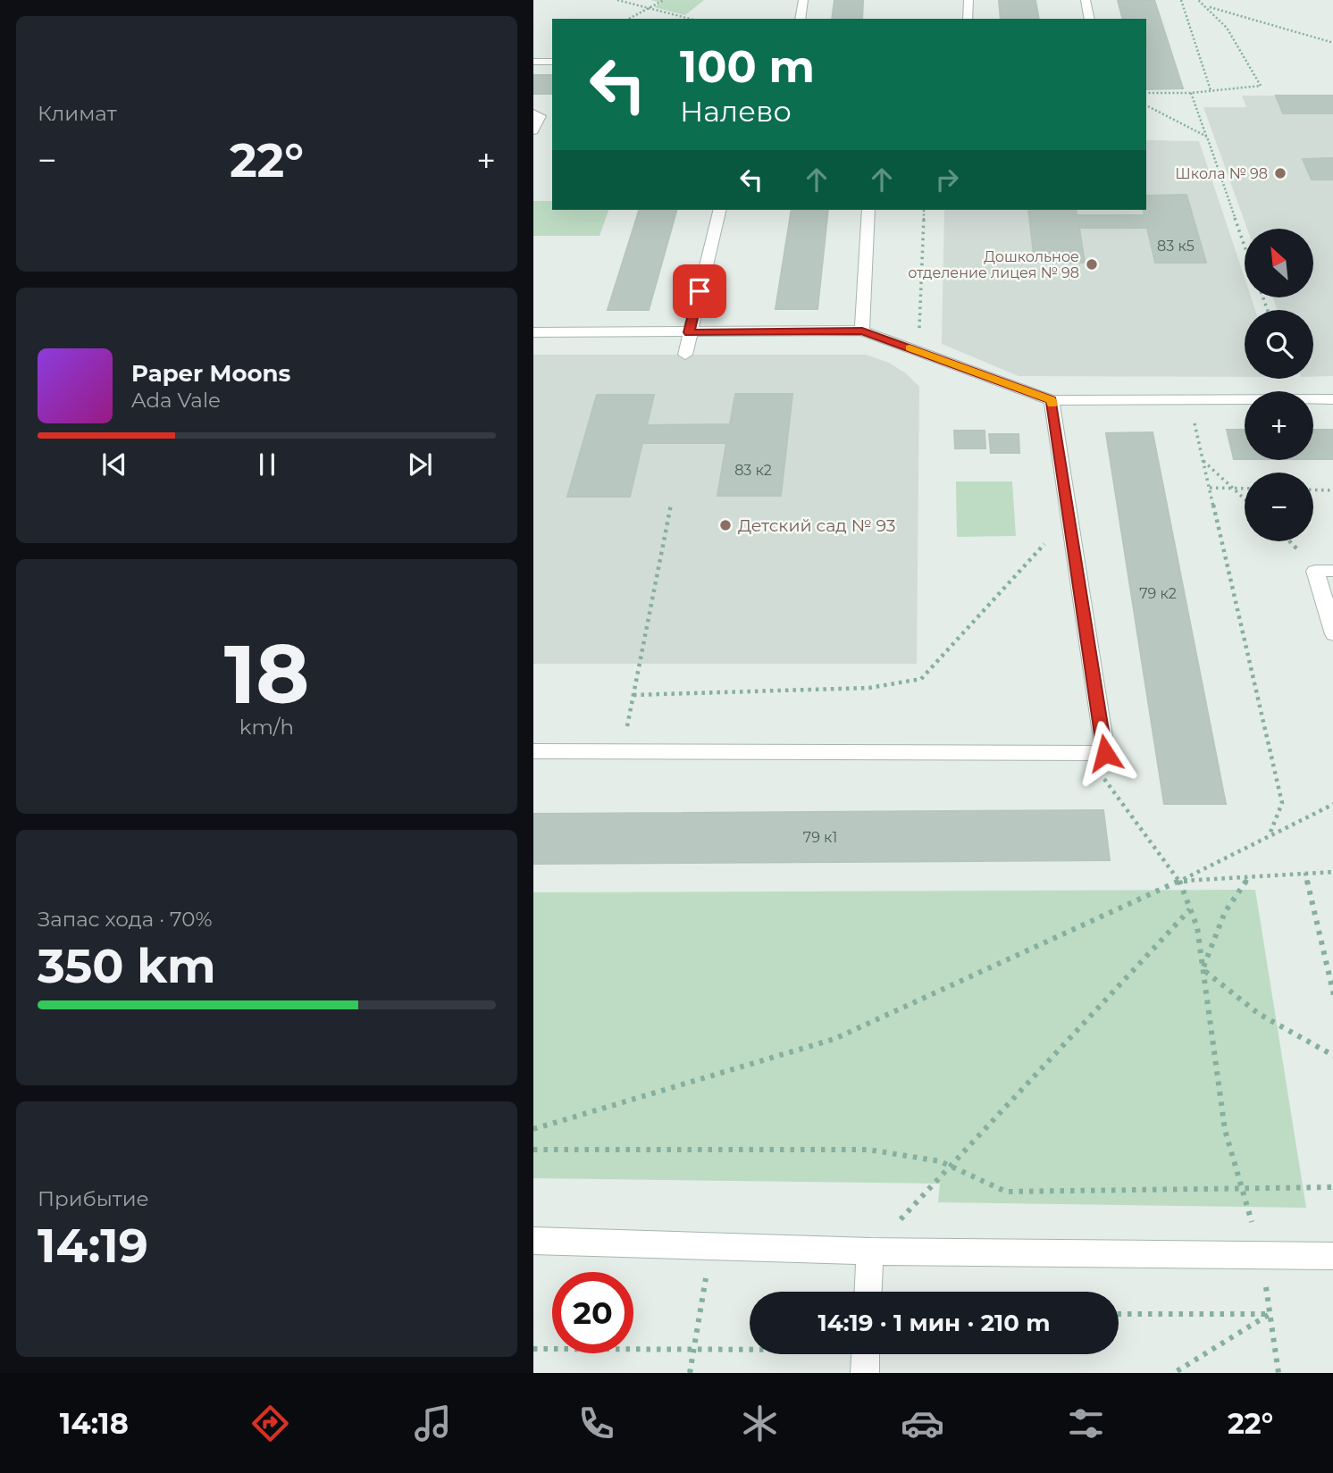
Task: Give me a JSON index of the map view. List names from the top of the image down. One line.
{"places":["Школа № 98","Дошкольное отделение лицея № 98","Детский сад № 93"],"house_numbers":["83 к5","83 к2","79 к2","79 к1"],"north":"top left","page":{"tile":["Климат",["18","km/h"],["Запас хода · 70%","350 km"],["Прибытие","14:19"]],"turn":["100 m","Налево"],"heat":["−","22°","+"],"map_buttons":["+","−"],"song":["Paper Moons","Ada Vale"],"limit":"20","trip":"14:19 · 1 мин · 210 m","tabs":["14:18","22°"]}}
